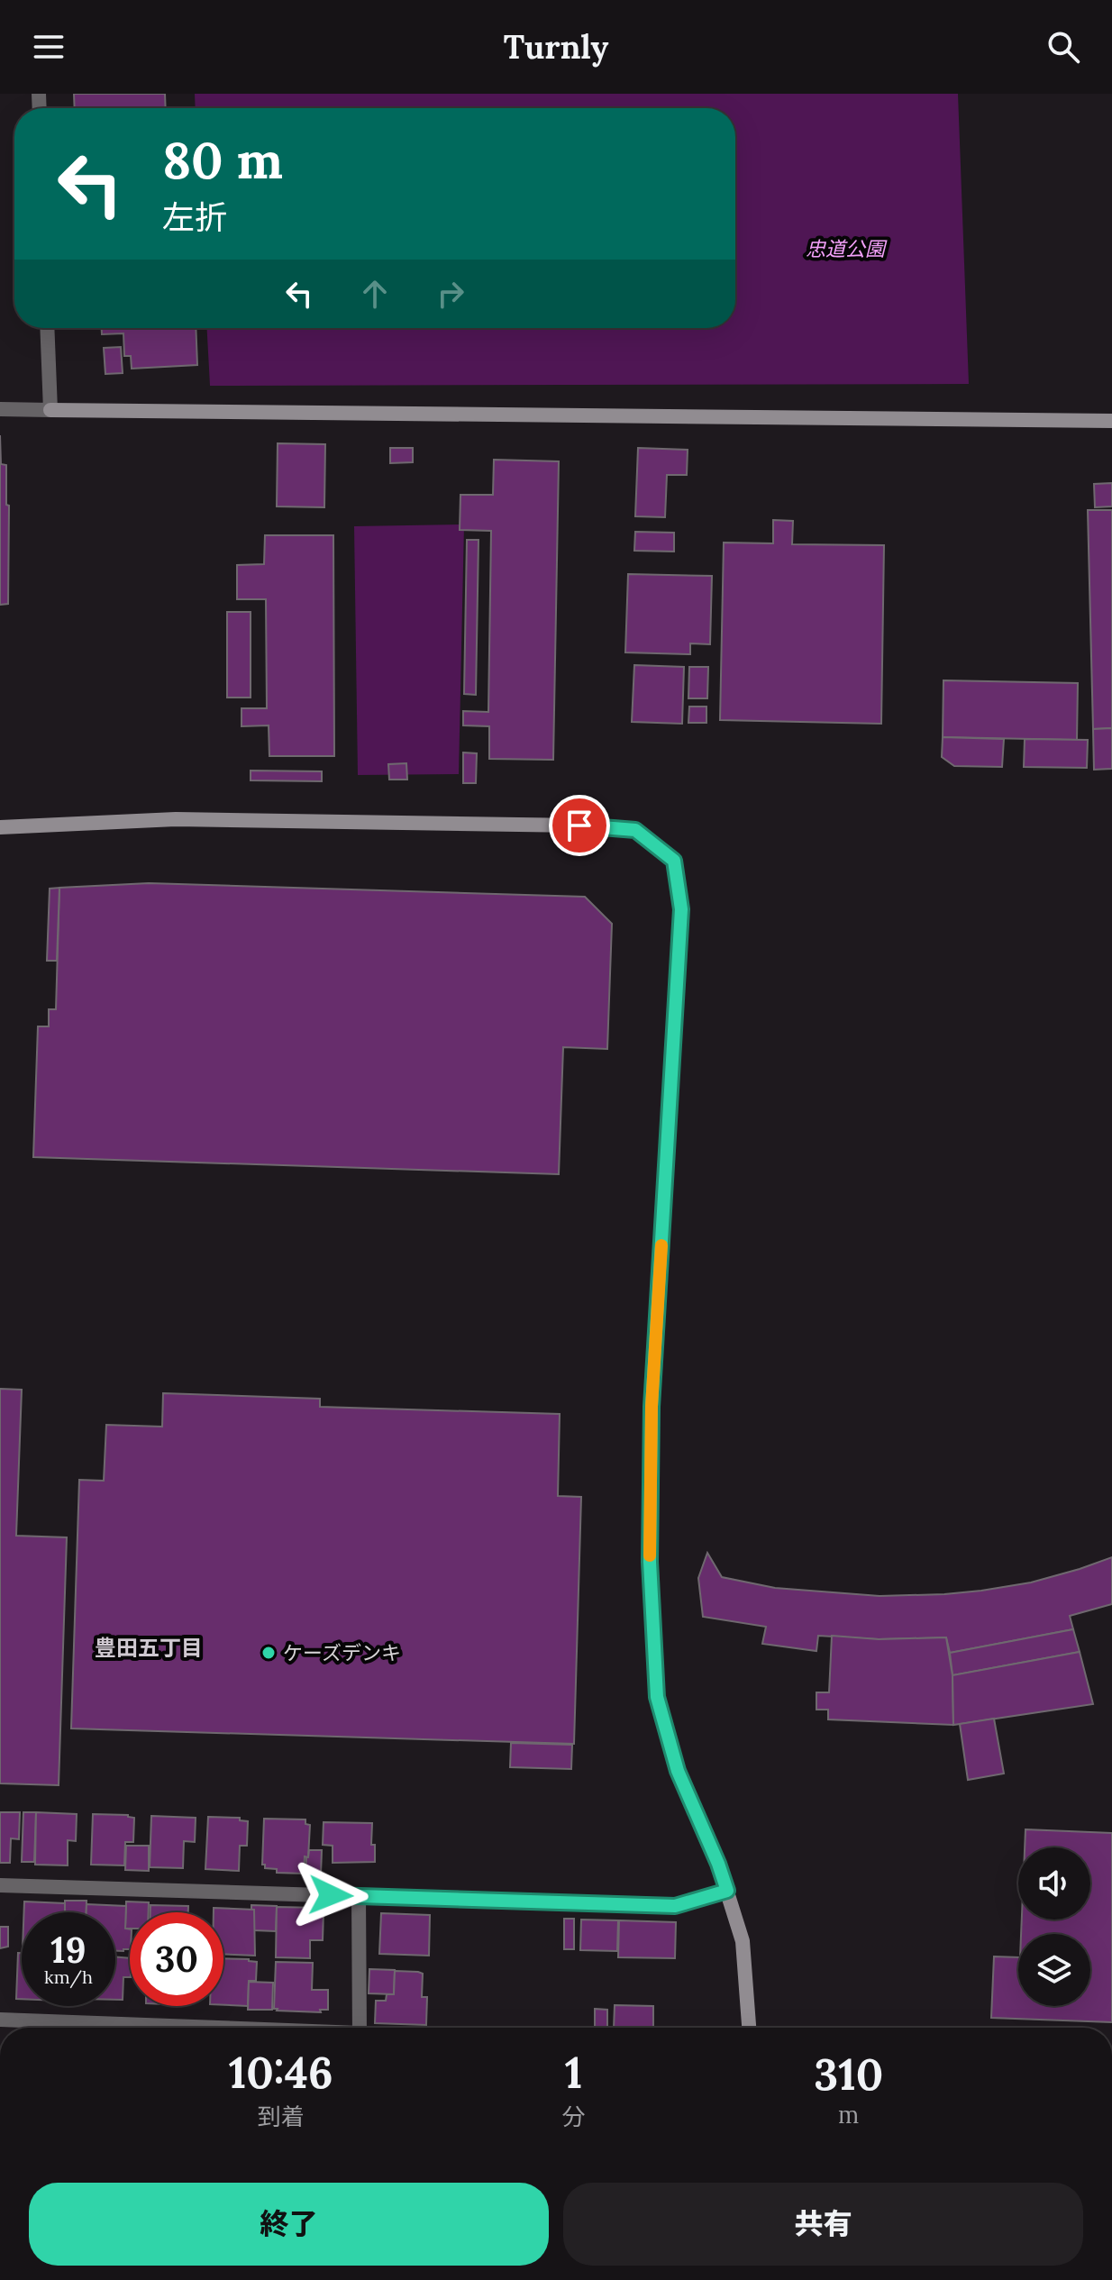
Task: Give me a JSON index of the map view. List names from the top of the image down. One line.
{"districts":["豊田五丁目"],"parks":["忠道公園"],"places":["ケーズデンキ"],"page":{"header":"Turnly","turn":["80 m","左折"],"speed":"19 km/h","limit":"30","eta":["10:46","到着","1","分","310","m"],"buttons":["終了","共有"]}}
